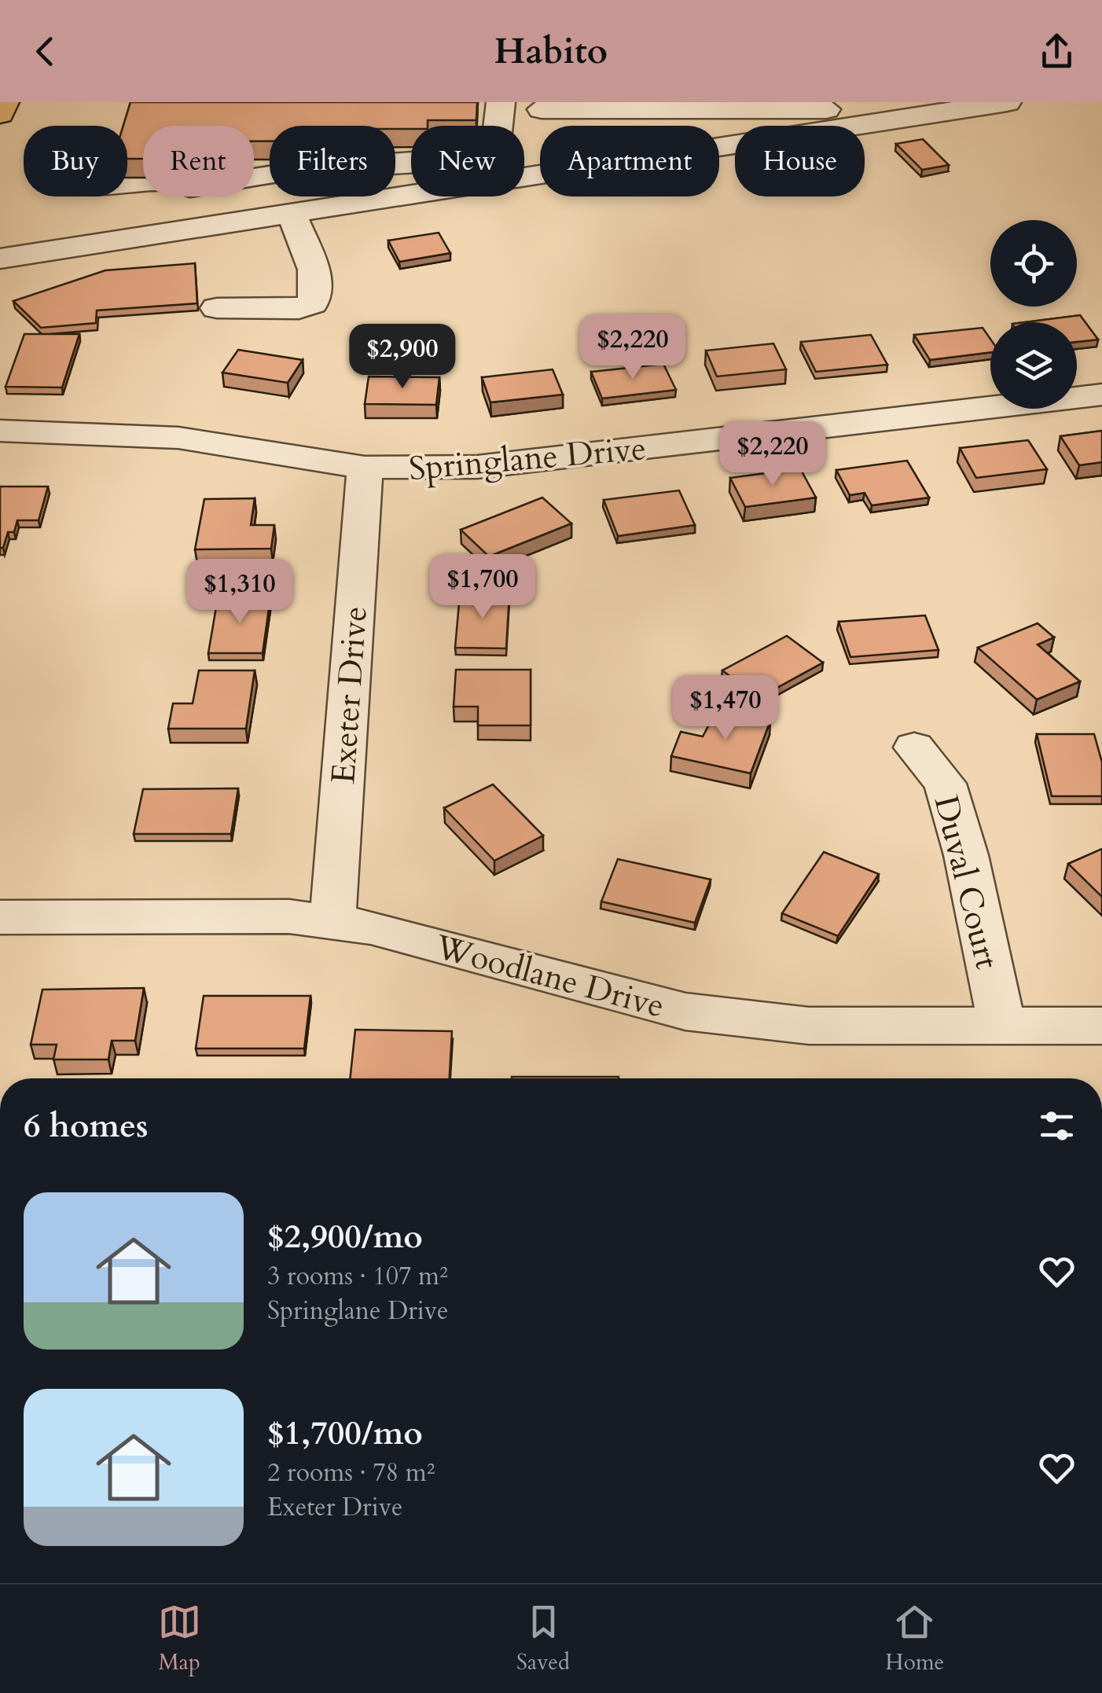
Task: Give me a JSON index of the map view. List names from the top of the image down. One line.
{"streets":{"street":["Springlane Drive","Exeter Drive","Duval Court","Woodlane Drive"]},"crossings":[["Springlane Drive","Exeter Drive"],["Exeter Drive","Woodlane Drive"],["Duval Court","Woodlane Drive"]],"page":{"header":"Habito","chip":["Buy","Rent","Filters","New","Apartment","House"],"price":["$2,220","$2,900","$2,220","$1,700","$1,310","$1,470"],"heading":"6 homes","list":[{"name":"$2,900/mo","note":"3 rooms · 107 m² · Springlane Drive"},{"name":"$1,700/mo","note":"2 rooms · 78 m² · Exeter Drive"}],"tabs":["Map","Saved","Home"]}}
